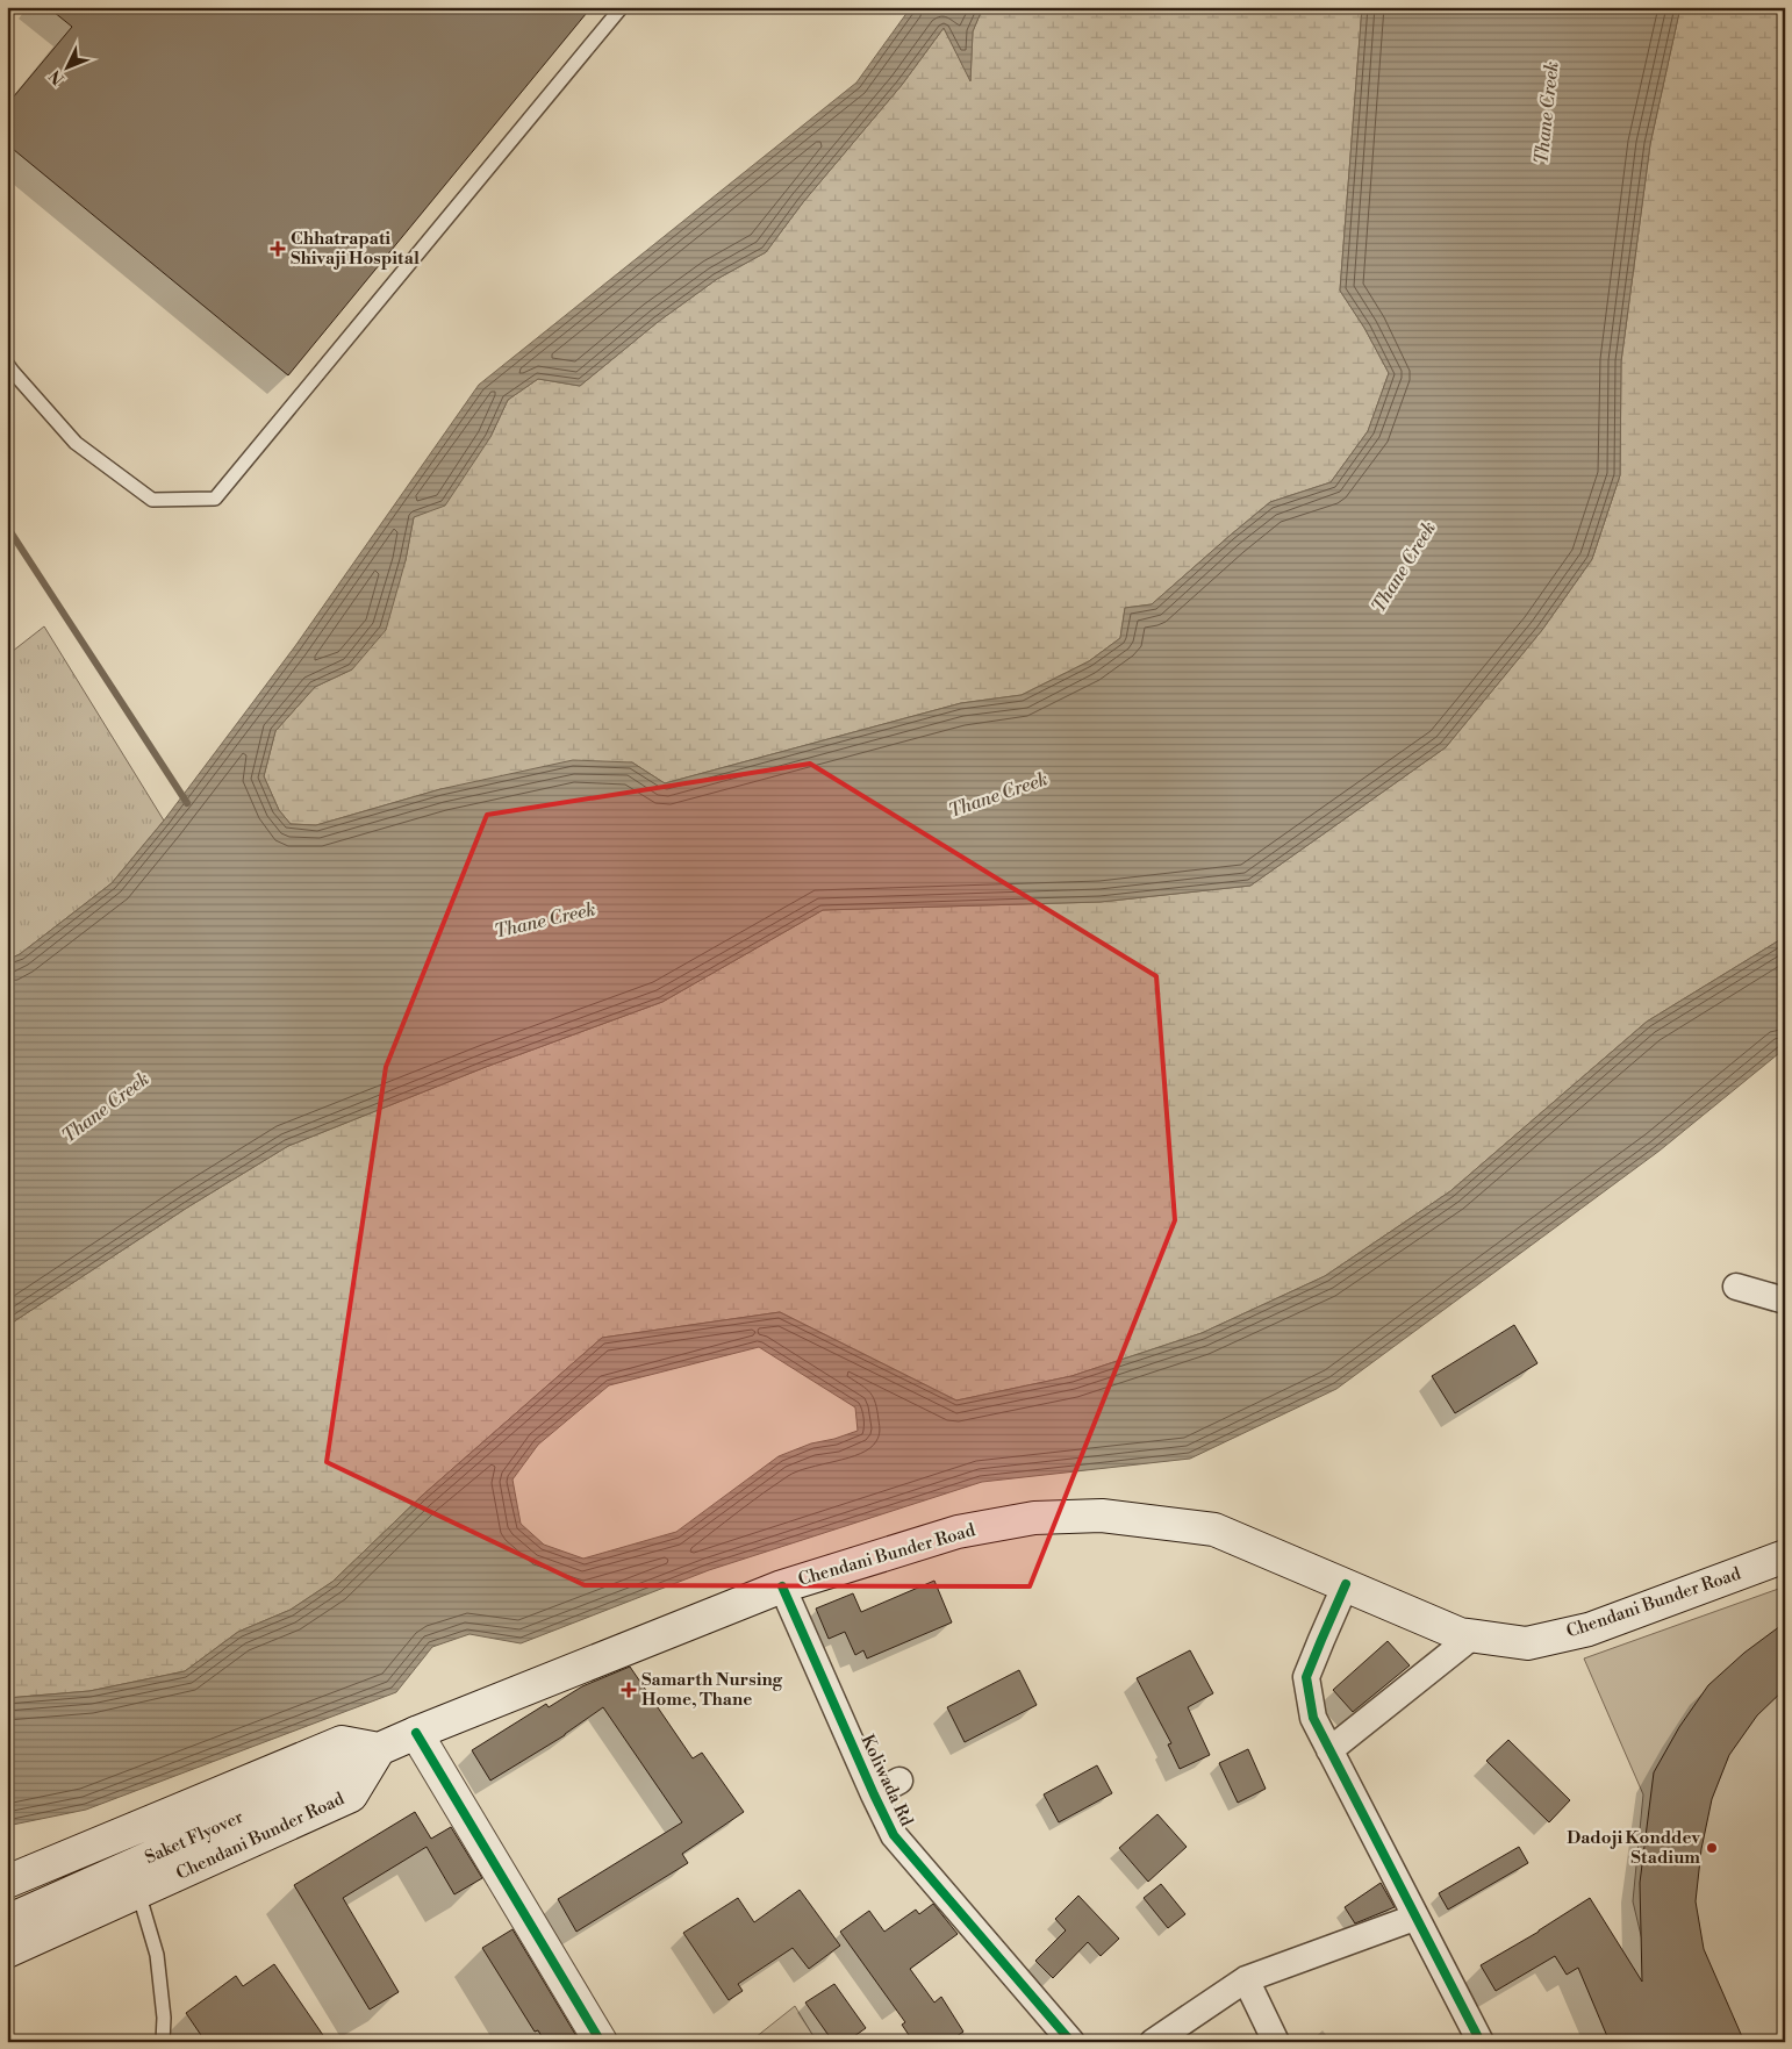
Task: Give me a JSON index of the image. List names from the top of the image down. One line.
{"streets":{"main road":["Chendani Bunder Road","Saket Flyover"],"street":["Koliwada Rd"]},"crossings":[["Chendani Bunder Road","Koliwada Rd"],["Chendani Bunder Road","Saket Flyover"]],"water":["Thane Creek"],"places":{"health":["Chhatrapati Shivaji Hospital","Samarth Nursing Home, Thane"],"other":["Dadoji Konddev Stadium"]},"north":"bottom left"}
